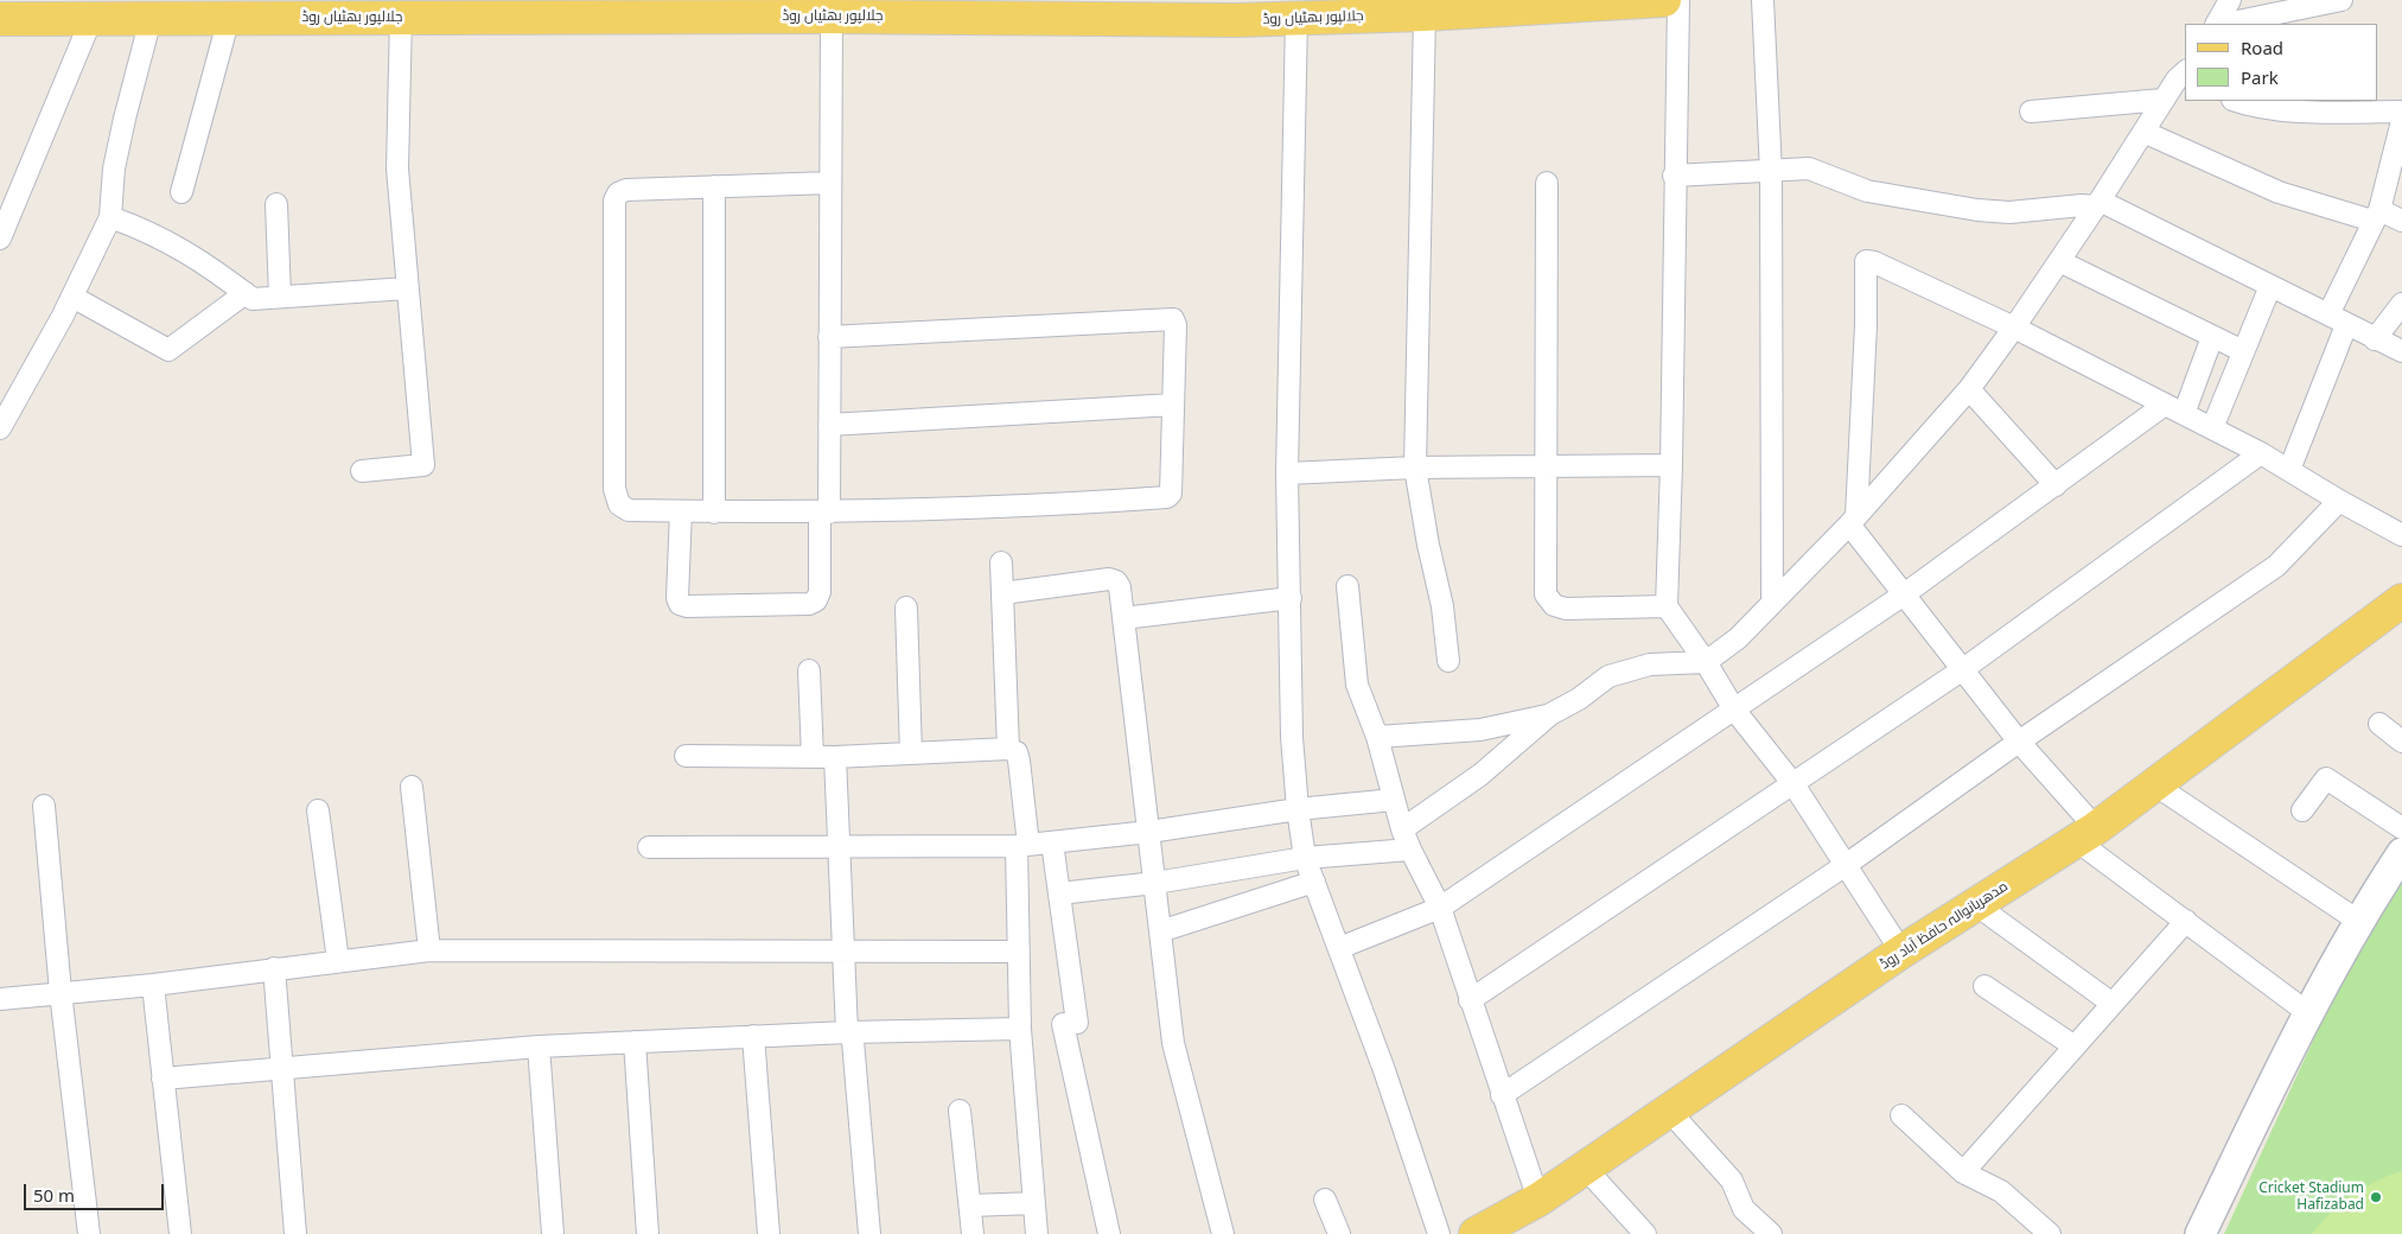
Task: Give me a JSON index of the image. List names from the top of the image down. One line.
{"streets":{"main road":["جلالپور بھٹیاں روڈ","مدھریانوالہ حافظ آباد روڈ"]},"places":["Cricket Stadium Hafizabad"],"legend":["Road","Park"],"scale_bar":"50 m"}
